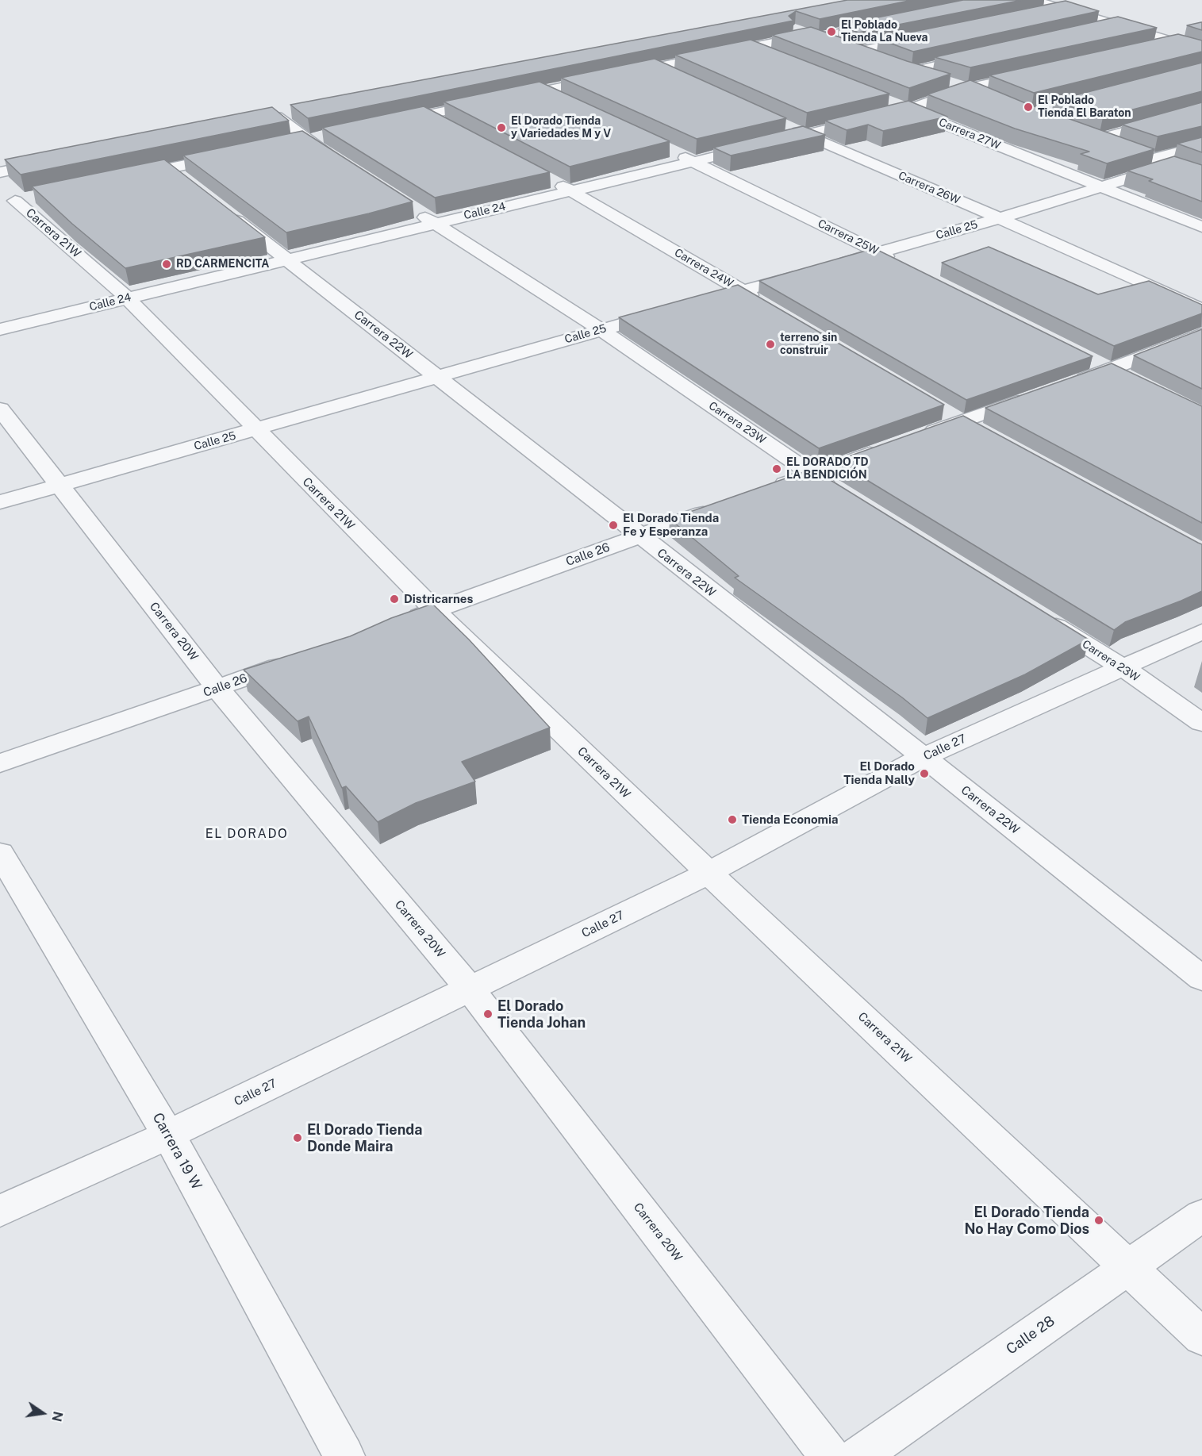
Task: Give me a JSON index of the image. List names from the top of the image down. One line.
{"streets":{"street":["Carrera 27W","Carrera 26W","Calle 24","Calle 25","Carrera 21W","Carrera 25W","Carrera 24W","Carrera 22W","Carrera 23W","Calle 26","Carrera 20W","Calle 27","Carrera 19 W","Calle 28"]},"crossings":[["Carrera 27W","Calle 24"],["Carrera 27W","Calle 25"],["Carrera 26W","Calle 24"],["Carrera 26W","Calle 25"],["Calle 24","Carrera 21W"],["Calle 24","Carrera 25W"],["Calle 24","Carrera 24W"],["Calle 24","Carrera 22W"],["Calle 24","Carrera 23W"],["Calle 25","Carrera 21W"],["Calle 25","Carrera 25W"],["Calle 25","Carrera 22W"],["Calle 25","Carrera 23W"],["Calle 25","Carrera 20W"],["Carrera 21W","Calle 26"],["Carrera 21W","Calle 27"],["Carrera 21W","Calle 28"],["Carrera 22W","Calle 26"],["Carrera 22W","Calle 27"],["Carrera 23W","Calle 27"],["Calle 26","Carrera 20W"],["Carrera 20W","Calle 27"],["Calle 27","Carrera 19 W"]],"districts":["EL DORADO"],"places":["El Poblado Tienda La Nueva","El Poblado Tienda El Baraton","El Dorado Tienda y Variedades M y V","RD CARMENCITA","terreno sin construir","EL DORADO TD LA BENDICIÓN","El Dorado Tienda Fe y Esperanza","Districarnes","El Dorado Tienda Nally","Tienda Economia","El Dorado Tienda Johan","El Dorado Tienda Donde Maira","El Dorado Tienda No Hay Como Dios"],"north":"right"}
